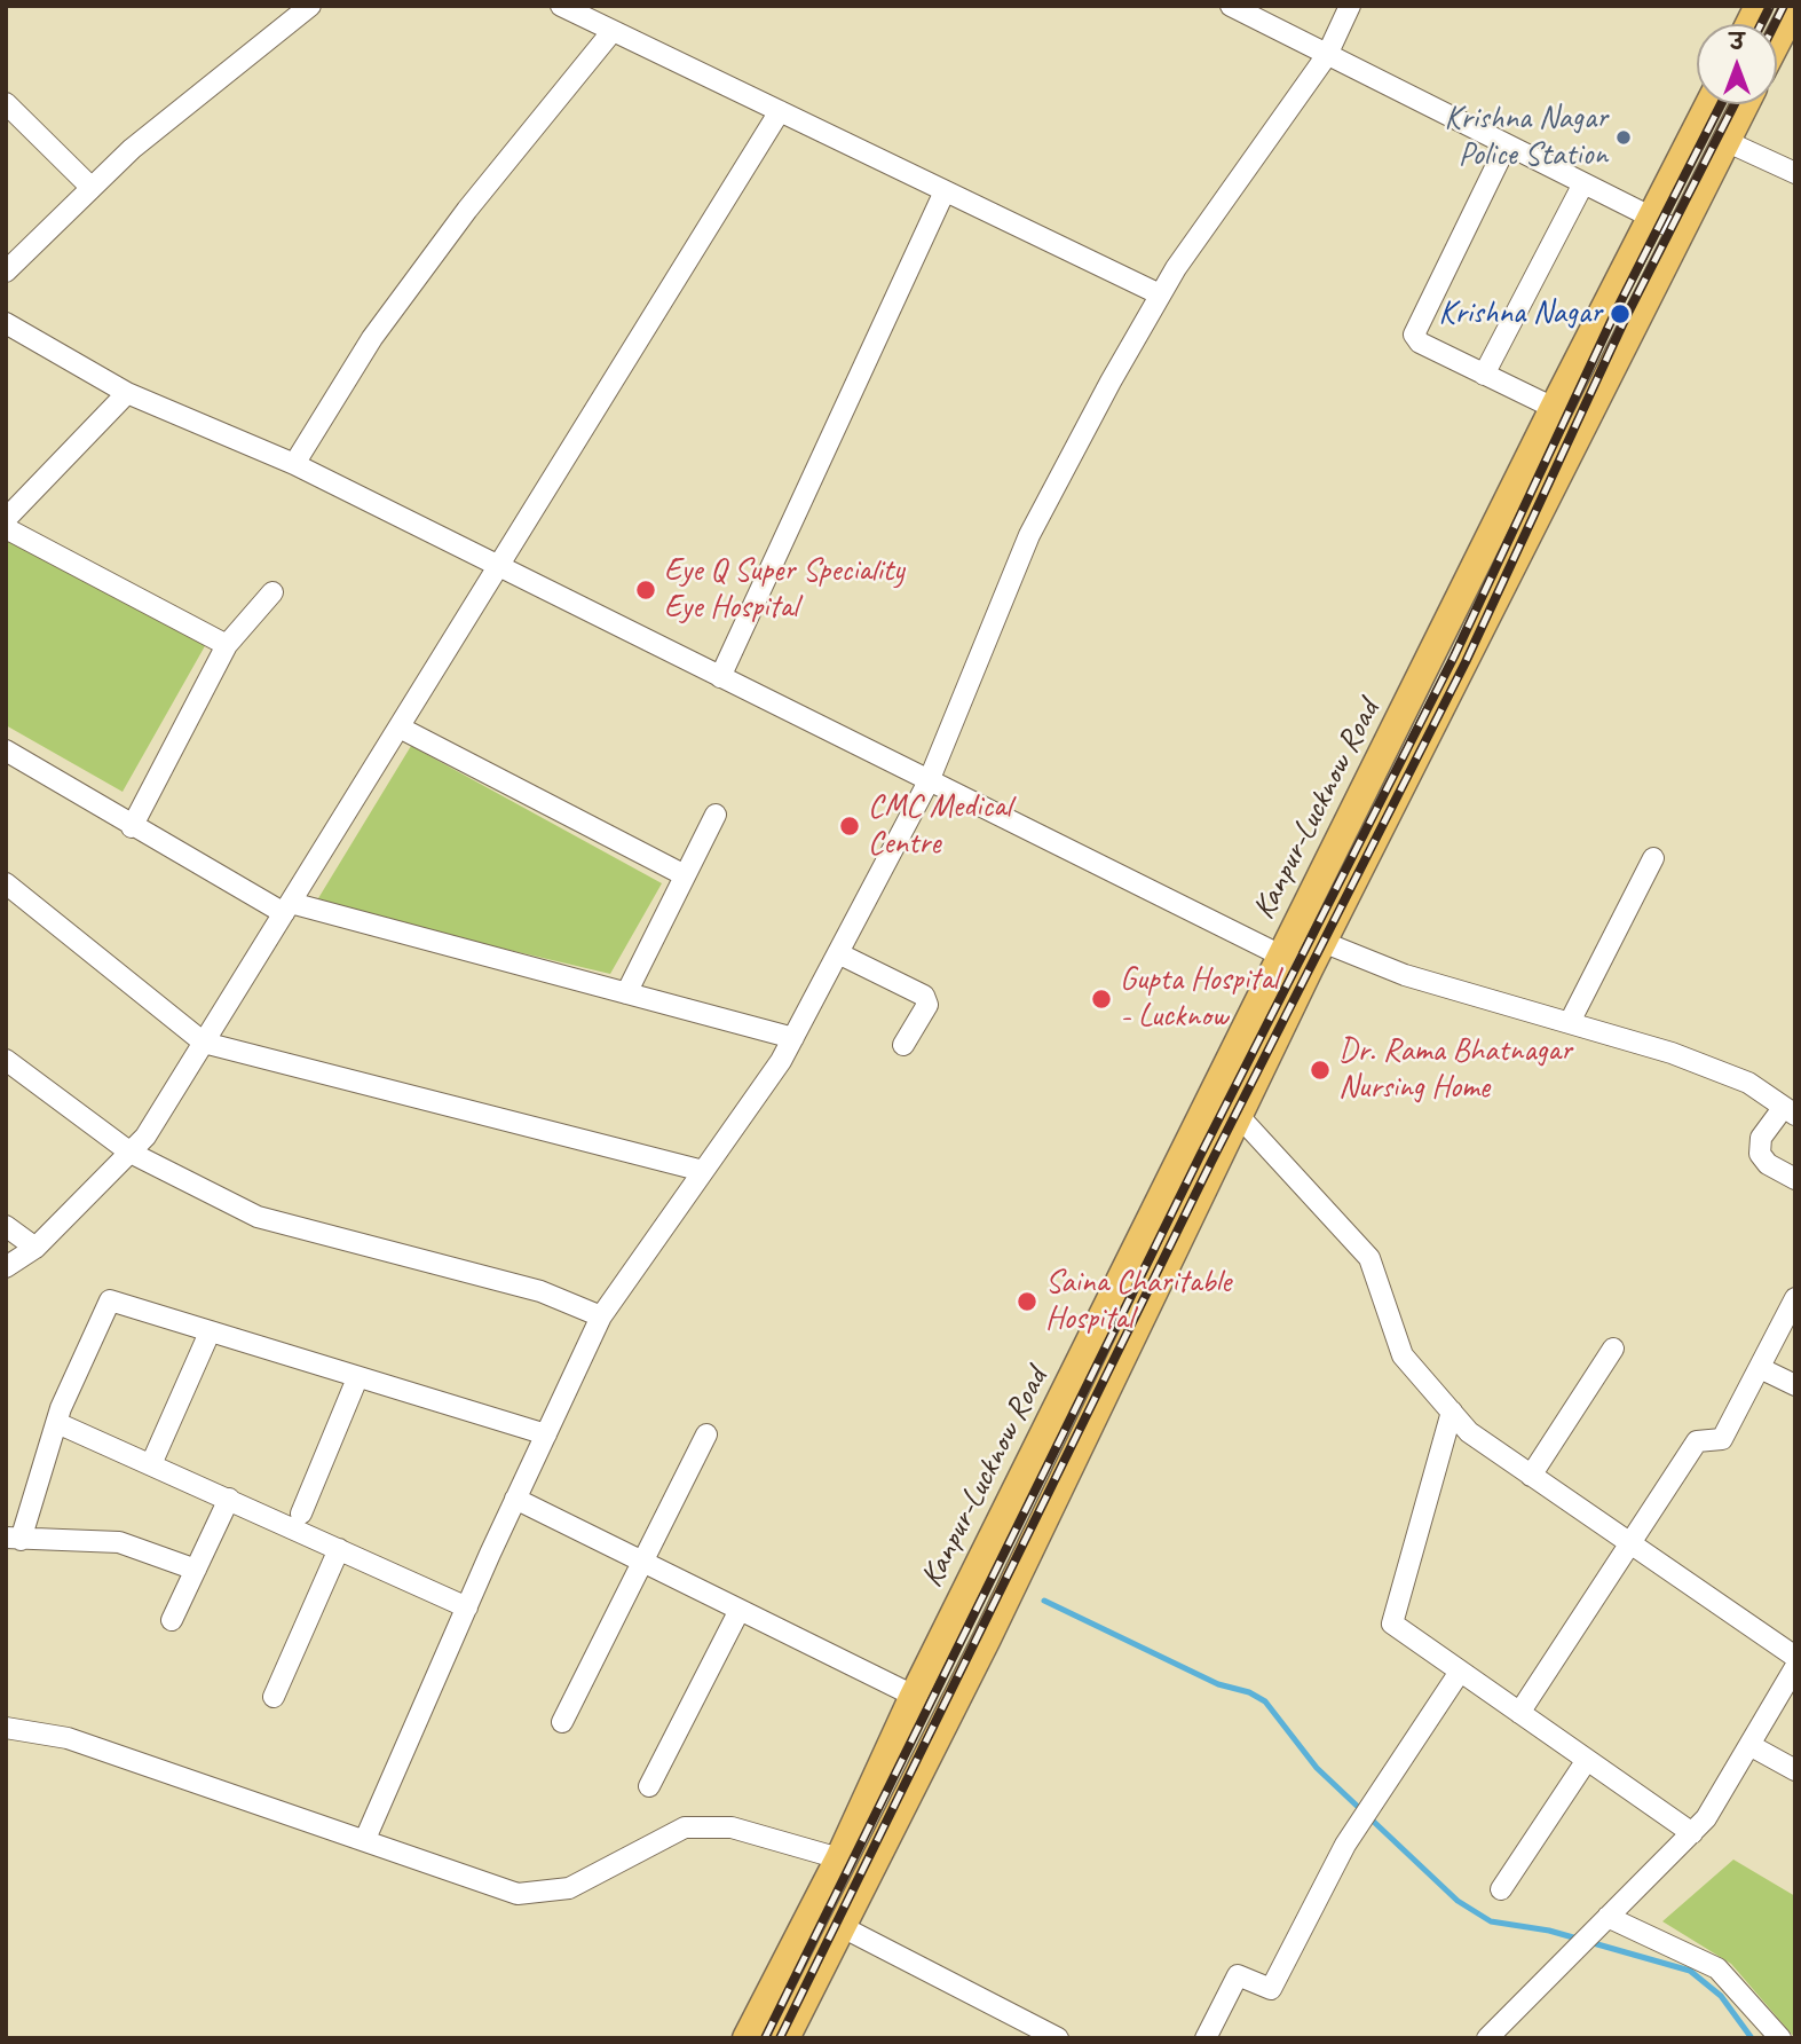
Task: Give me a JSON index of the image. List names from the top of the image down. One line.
{"streets":{"highway":["Kanpur-Lucknow Road"]},"places":["Krishna Nagar Police Station","Krishna Nagar","Eye Q Super Speciality Eye Hospital","CMC Medical Centre","Gupta Hospital - Lucknow","Dr. Rama Bhatnagar Nursing Home","Saina Charitable Hospital"],"north":"top"}
